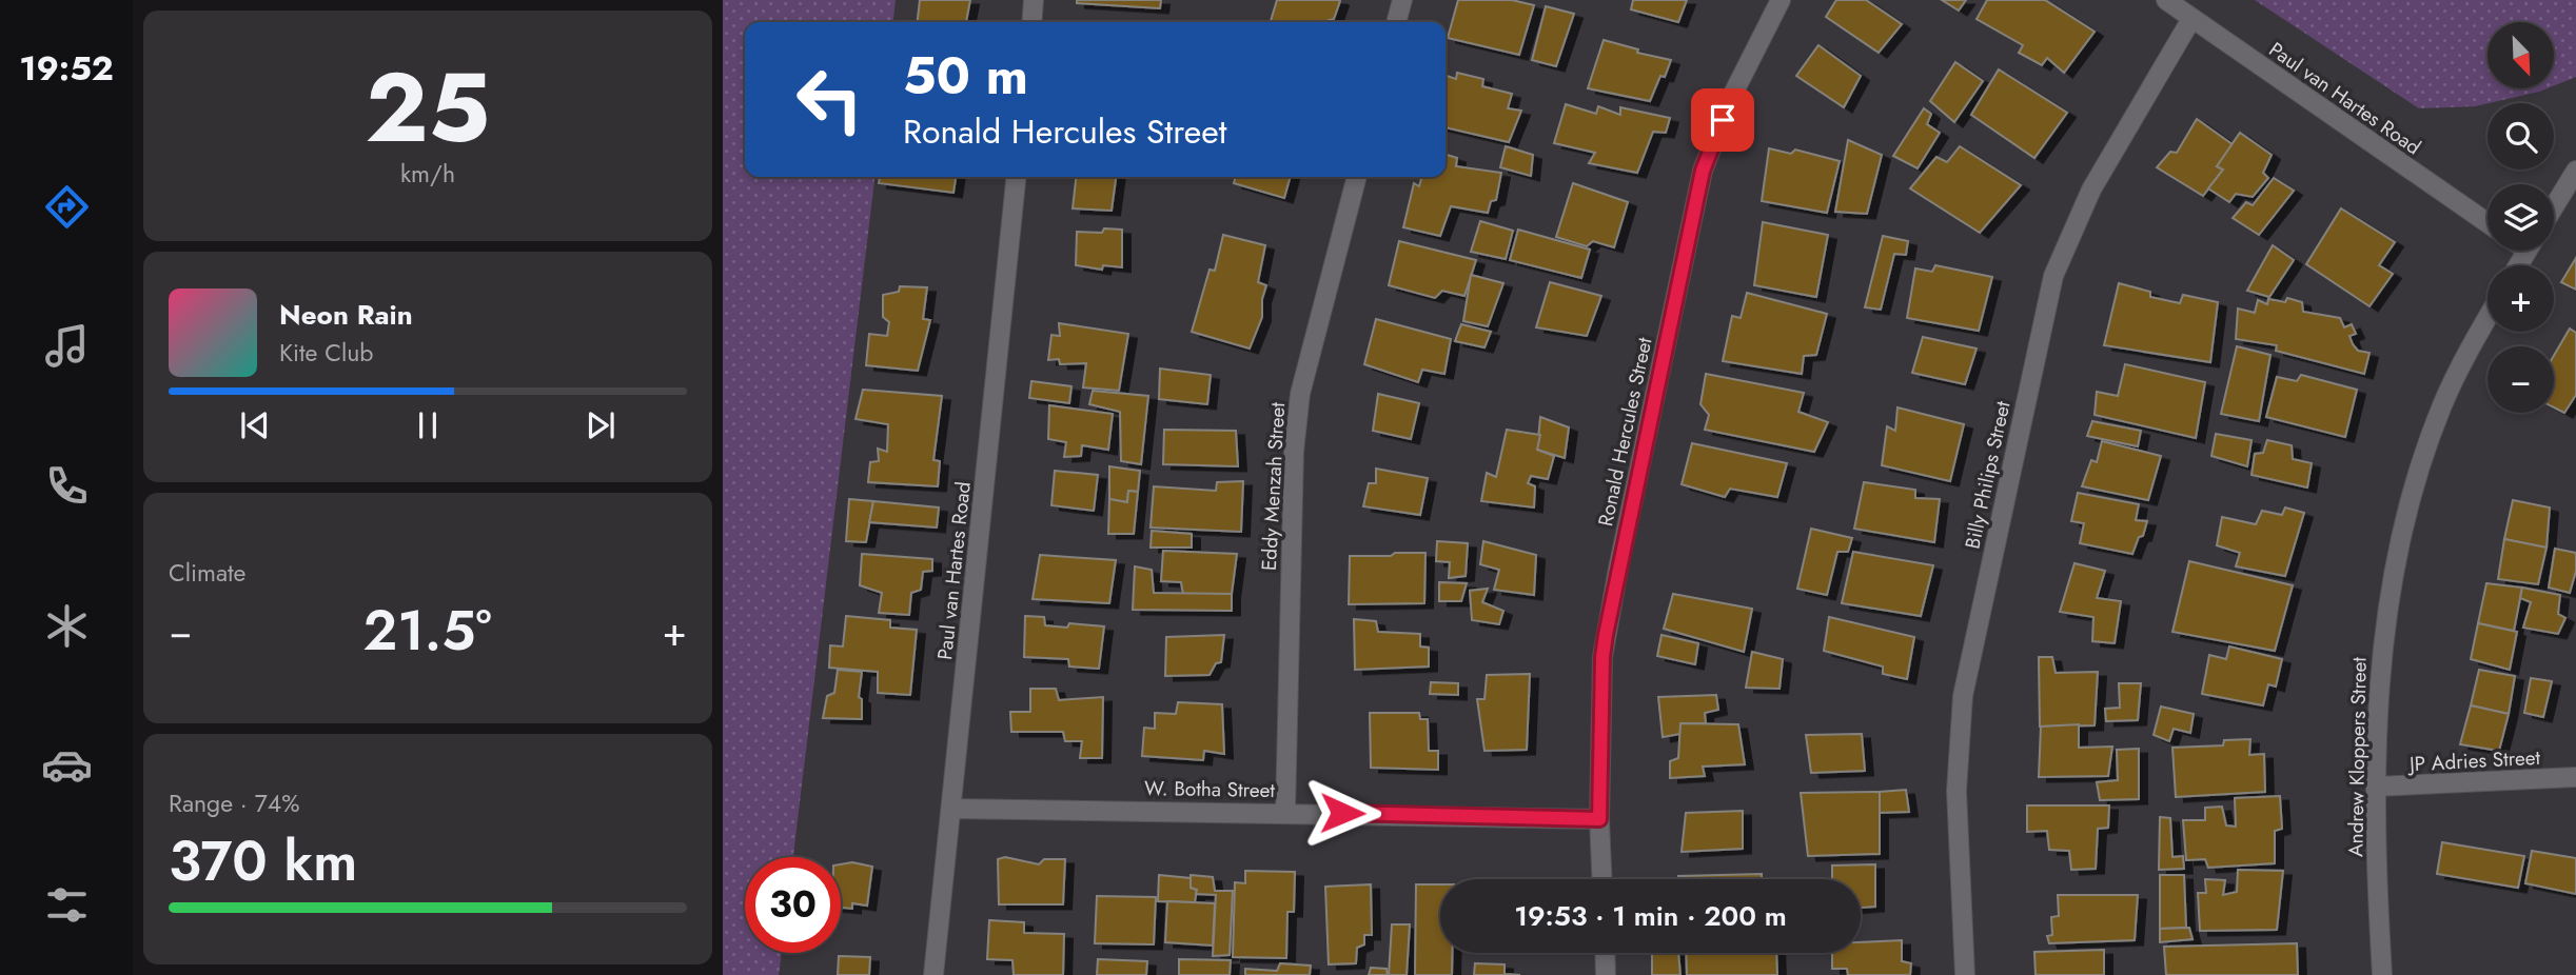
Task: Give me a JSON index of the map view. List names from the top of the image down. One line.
{"streets":{"street":["Paul van Hartes Road","Ronald Hercules Street","Billy Philips Street","Eddy Menzah Street","Andrew Kloppers Street","JP Adries Street","W. Botha Street"]},"crossings":[["Paul van Hartes Road","Billy Philips Street"],["Paul van Hartes Road","W. Botha Street"],["Ronald Hercules Street","W. Botha Street"],["Eddy Menzah Street","W. Botha Street"],["Andrew Kloppers Street","JP Adries Street"]],"north":"bottom right","page":{"tabs":"19:52","tile":[["25","km/h"],"Climate",["Range · 74%","370 km"]],"map_buttons":["+","−"],"turn":["50 m","Ronald Hercules Street"],"song":["Neon Rain","Kite Club"],"heat":["−","21.5°","+"],"limit":"30","trip":"19:53 · 1 min · 200 m"}}
